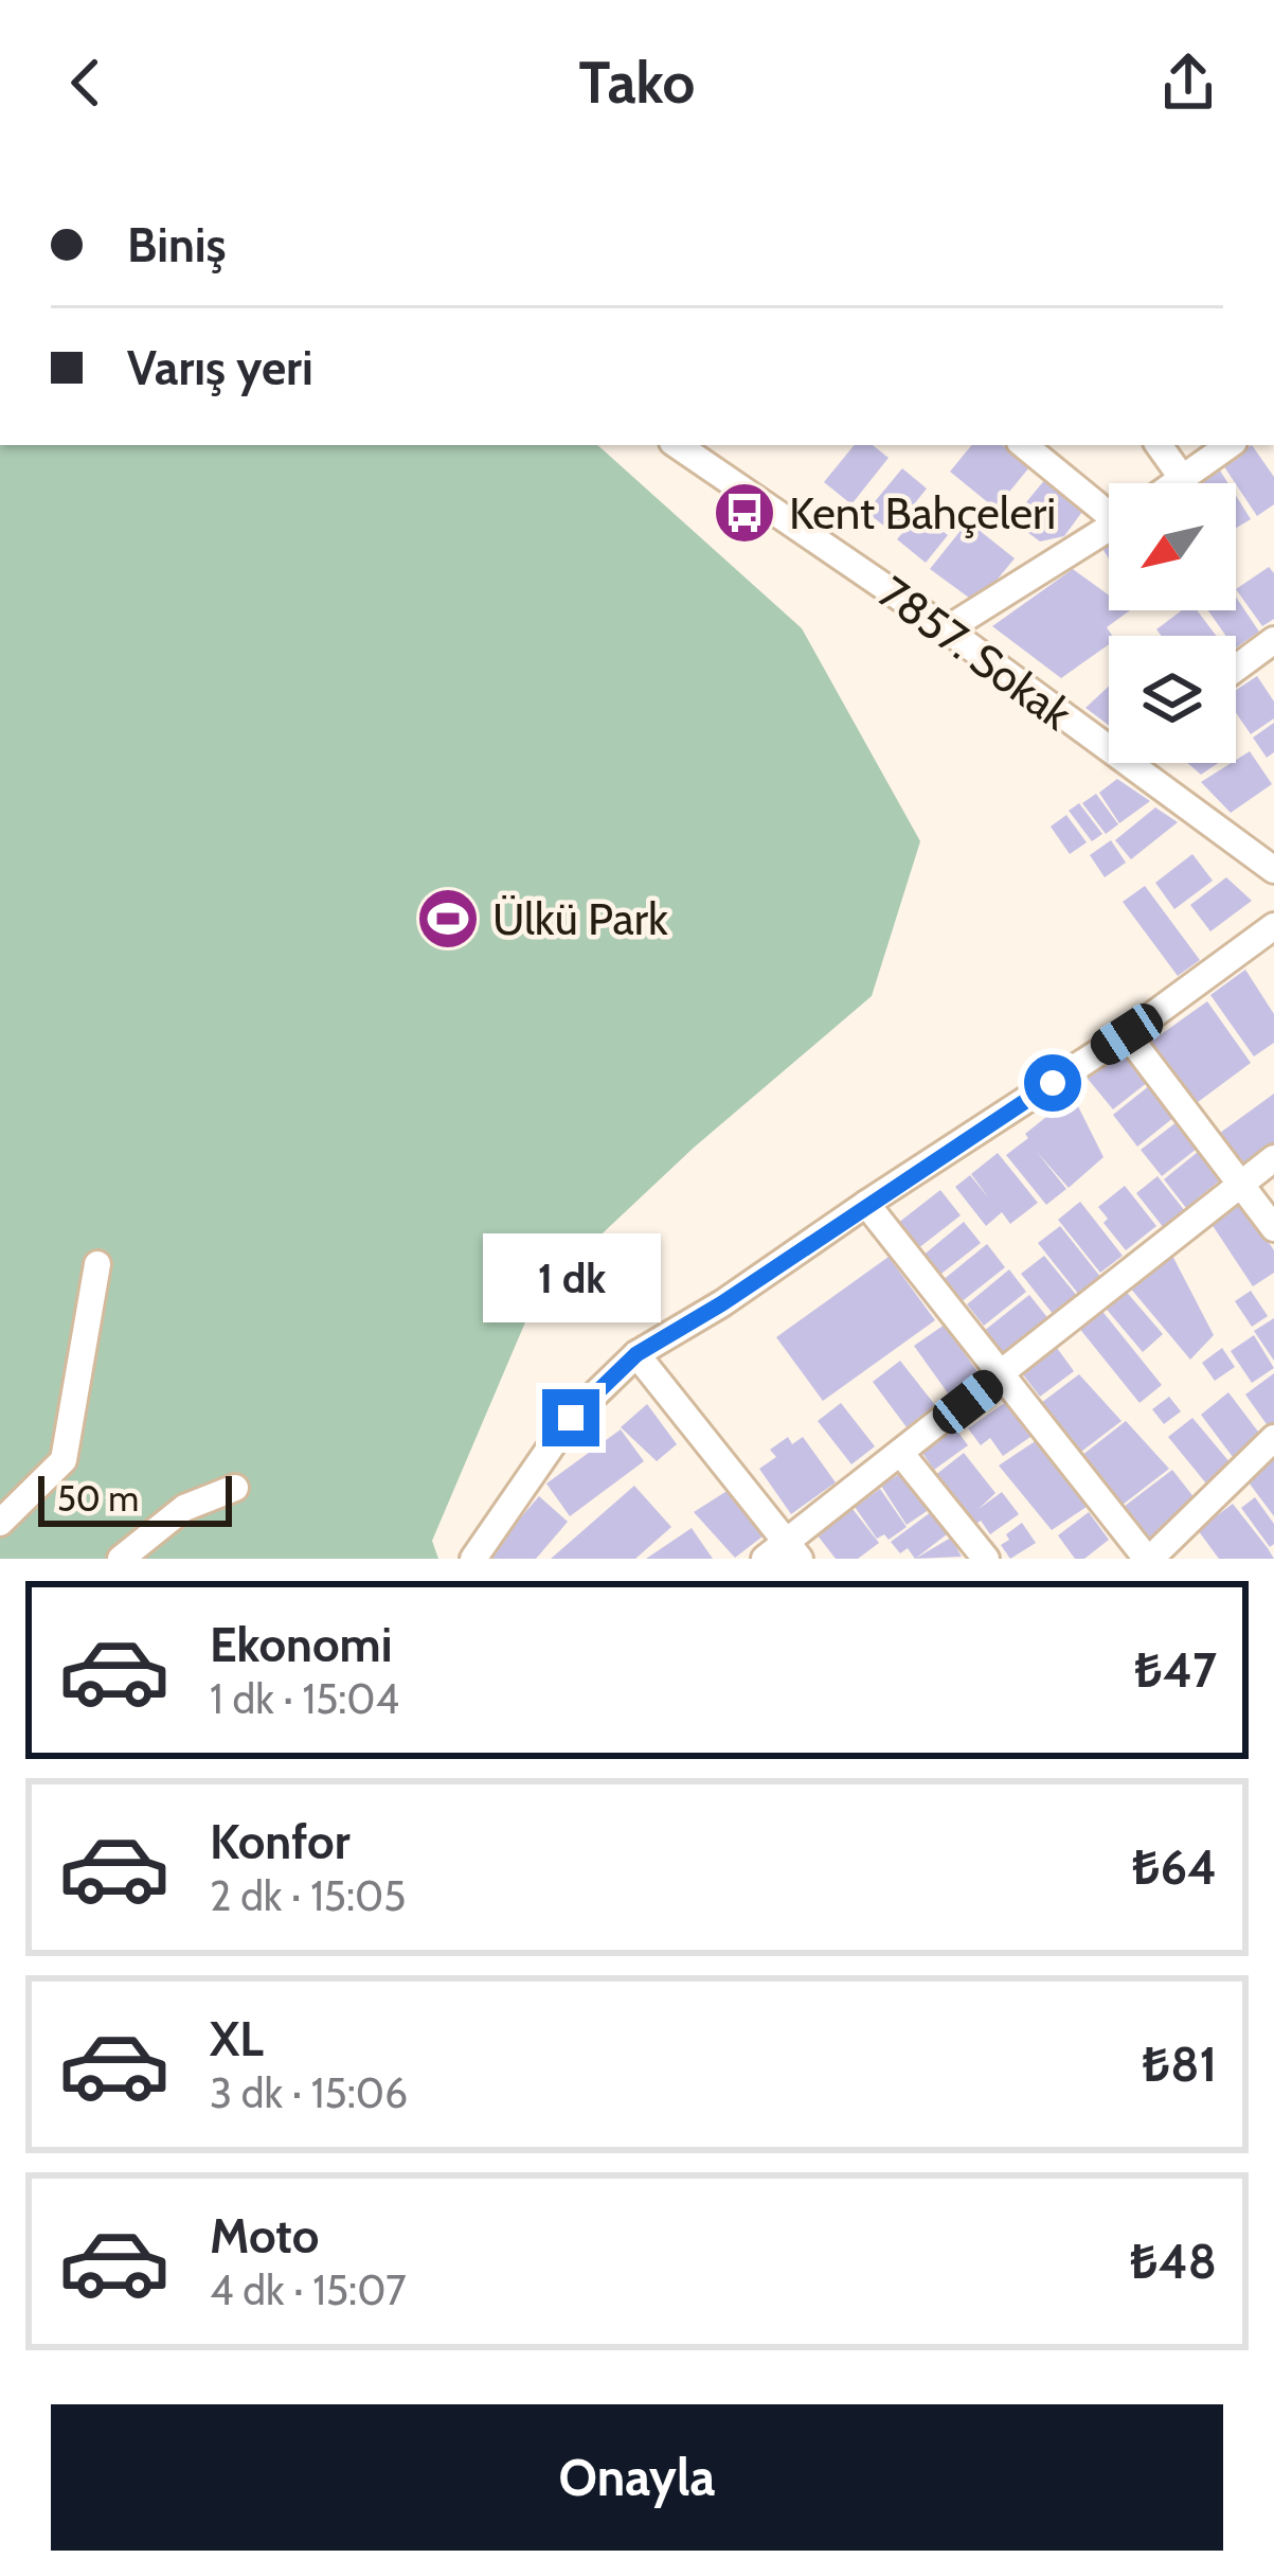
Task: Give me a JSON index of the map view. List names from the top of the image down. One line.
{"streets":{"street":["7857. Sokak"]},"places":{"bus stop":["Kent Bahçeleri"],"sports":["Ülkü Park"]},"scale_bar":"50 m","north":"bottom left","page":{"header":"Tako","banner":["Biniş","Varış yeri"],"bubble":"1 dk","scale":"50 m","list":[{"name":"Ekonomi","note":"1 dk · 15:04","value":"₺47"},{"name":"Konfor","note":"2 dk · 15:05","value":"₺64"},{"name":"XL","note":"3 dk · 15:06","value":"₺81"},{"name":"Moto","note":"4 dk · 15:07","value":"₺48"}],"buttons":"Onayla"}}
